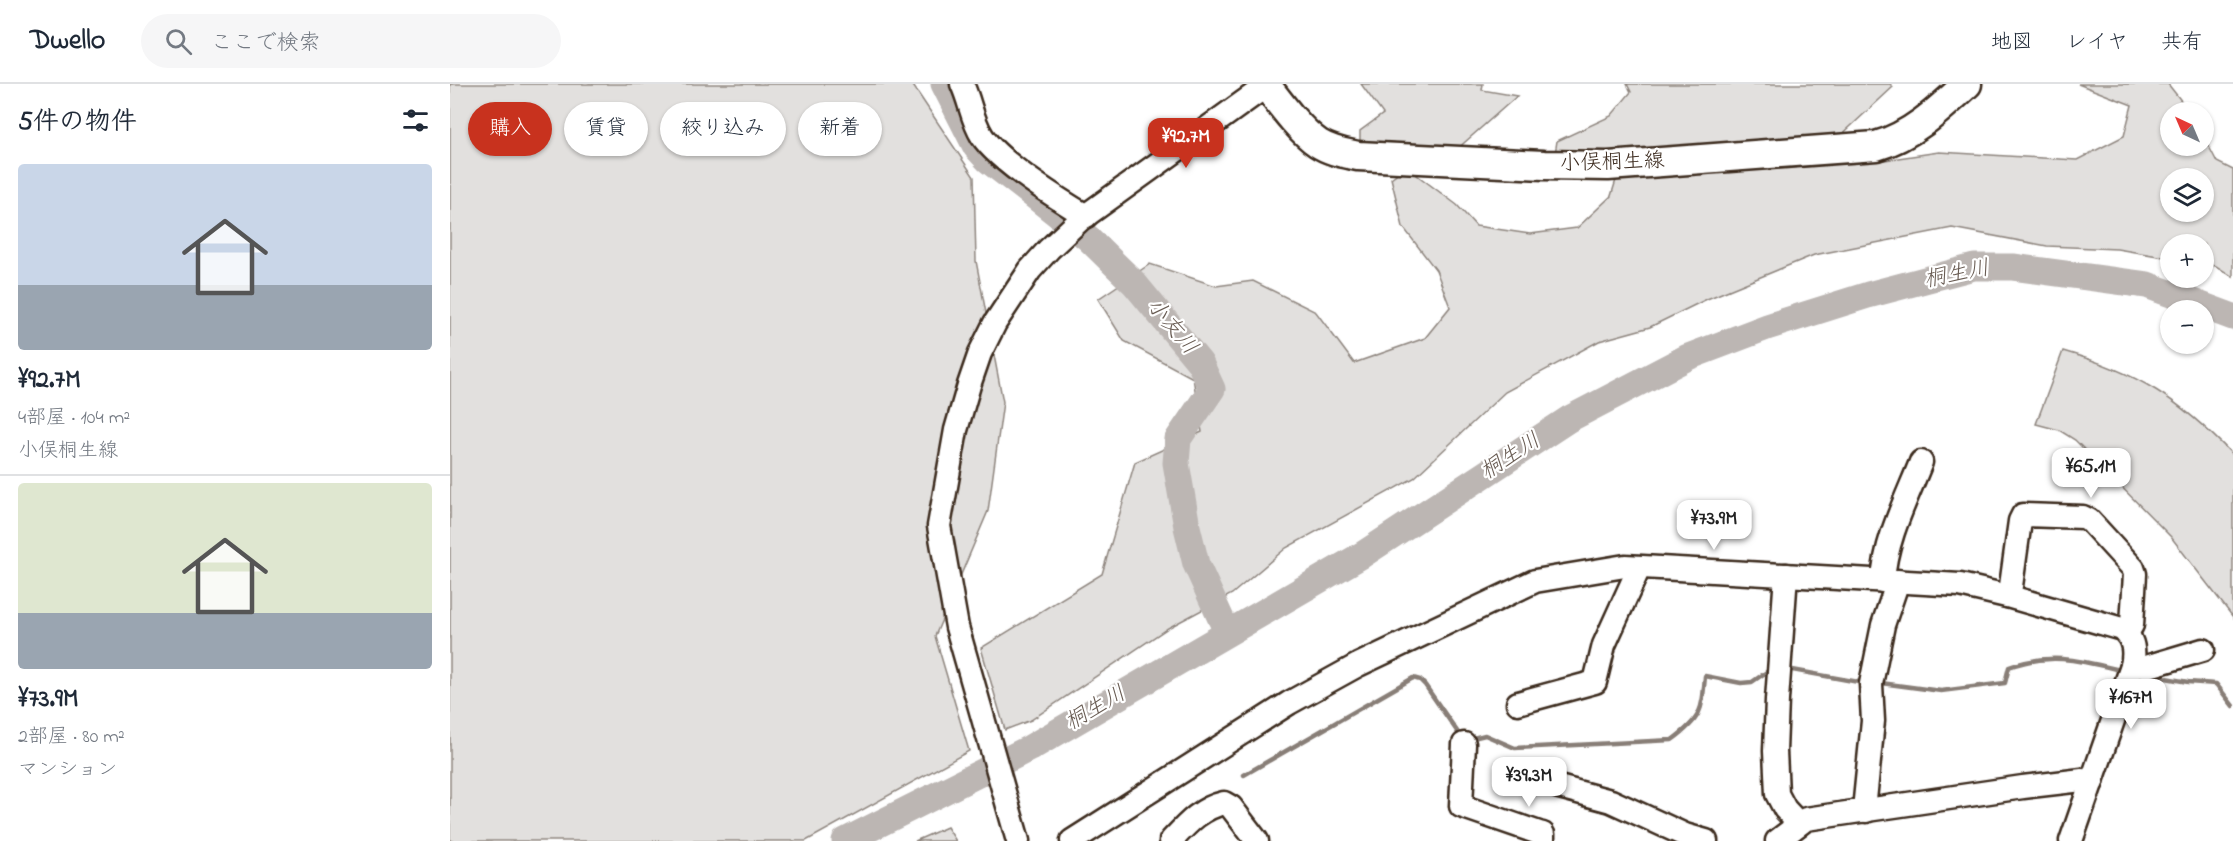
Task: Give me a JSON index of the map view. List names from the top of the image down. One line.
{"streets":{"main road":["小俣桐生線"]},"water":["桐生川","小友川"],"north":"top left","page":{"header":"Dwello","search":"ここで検索","nav":["地図","レイヤ","共有"],"heading":"5件の物件","map_buttons":["+","−"],"chip":["購入","賃貸","絞り込み","新着"],"price":["¥92.7M","¥65.1M","¥73.9M","¥167M","¥39.3M"],"list":[{"name":"¥92.7M","note":"4部屋 · 104 m² · 小俣桐生線"},{"name":"¥73.9M","note":"2部屋 · 80 m² · マンション"}]}}
